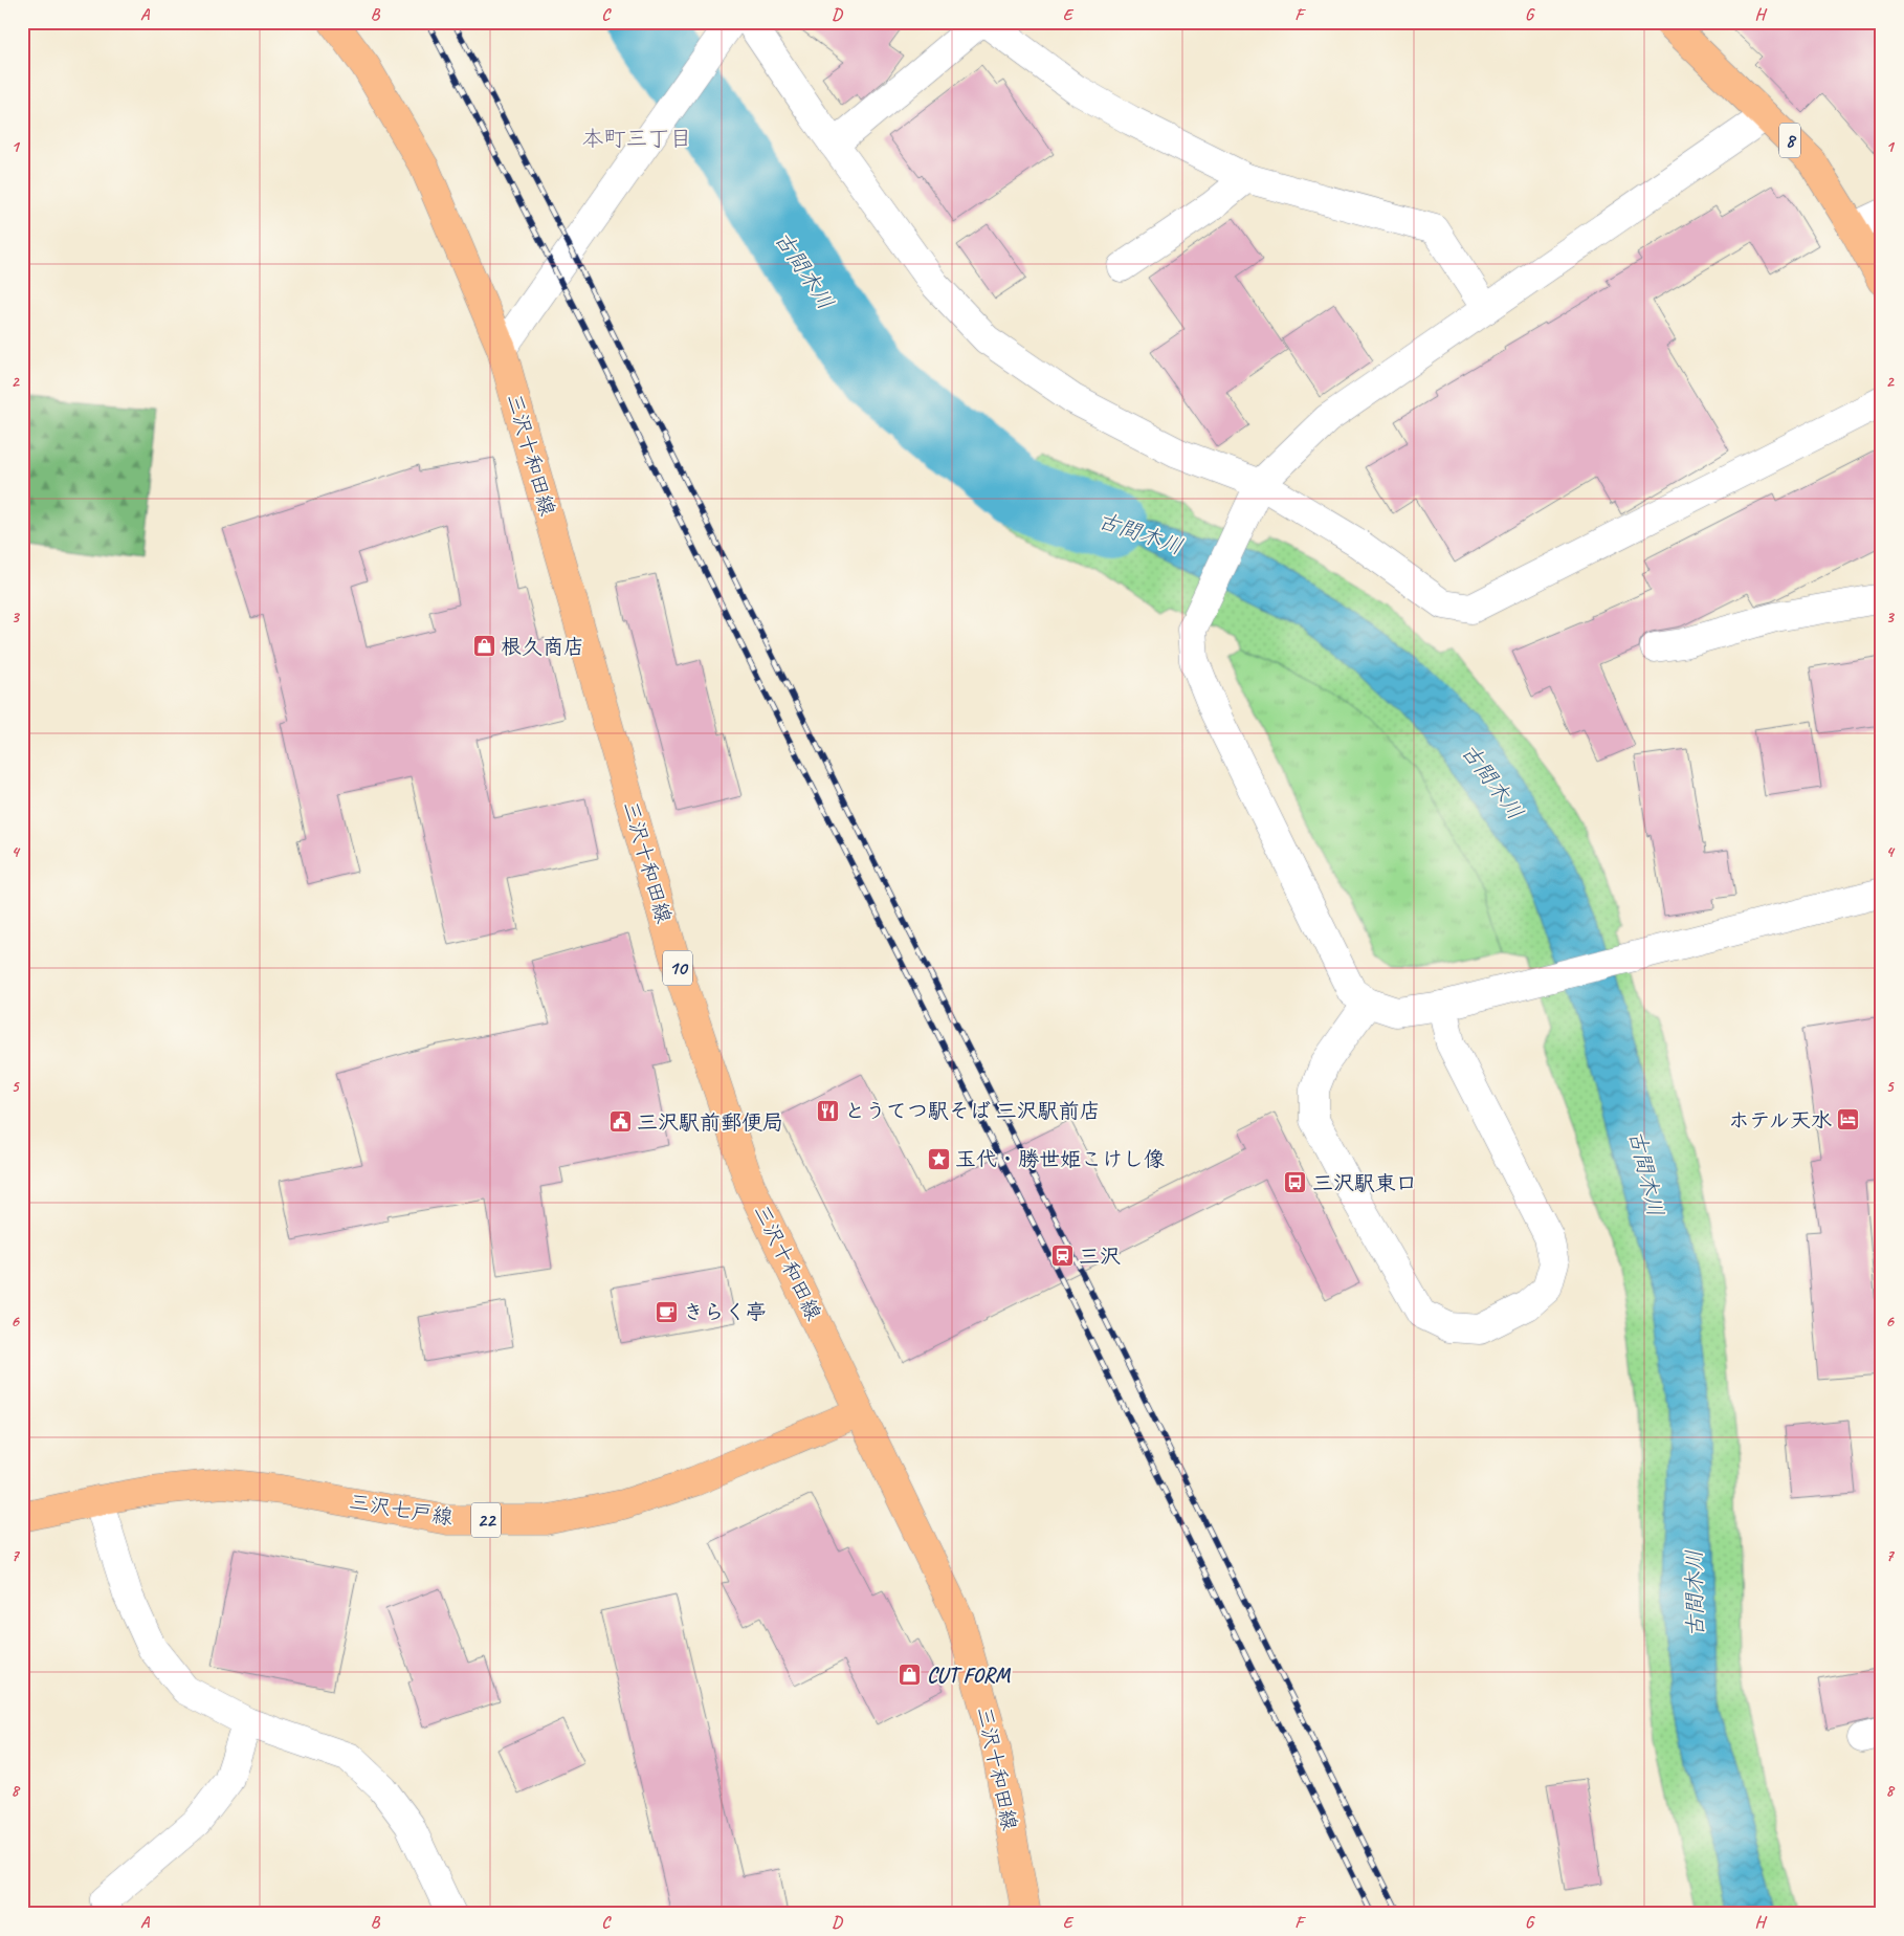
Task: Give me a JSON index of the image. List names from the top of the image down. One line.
{"streets":{"main road":["8","三沢十和田線","10","三沢七戸線","22"]},"crossings":[["三沢十和田線","三沢七戸線"]],"districts":["本町三丁目"],"water":["古間木川"],"places":{"shop":["根久商店","CUT FORM"],"restaurant":["とうてつ駅そば 三沢駅前店"],"hotel":["ホテル天水"],"public building":["三沢駅前郵便局"],"place":["玉代・勝世姫こけし像"],"bus stop":["三沢駅東口"],"station":["三沢"],"cafe":["きらく亭"]},"grid":{"columns":["A","B","C","D","E","F","G","H"],"rows":["1","2","3","4","5","6","7","8"]}}
